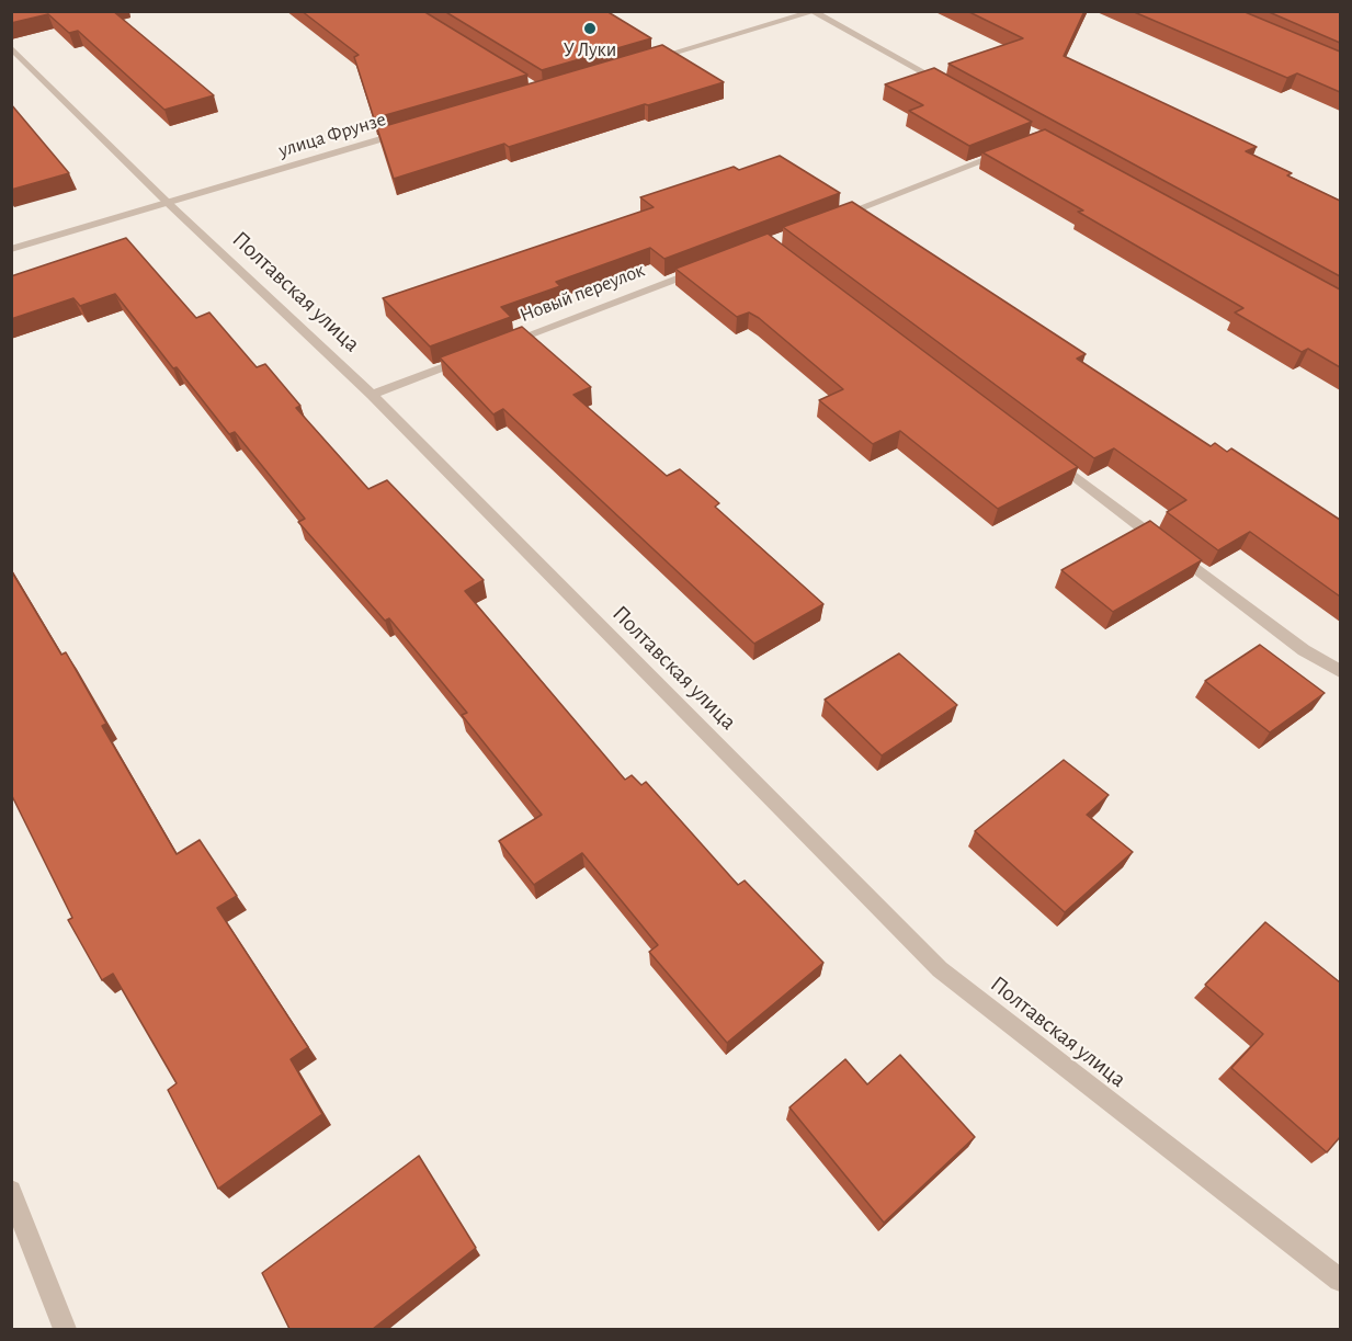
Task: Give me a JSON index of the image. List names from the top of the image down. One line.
{"streets":{"street":["улица Фрунзе","Полтавская улица","Новый переулок"]},"crossings":[["улица Фрунзе","Полтавская улица"]],"places":["У Луки"]}
